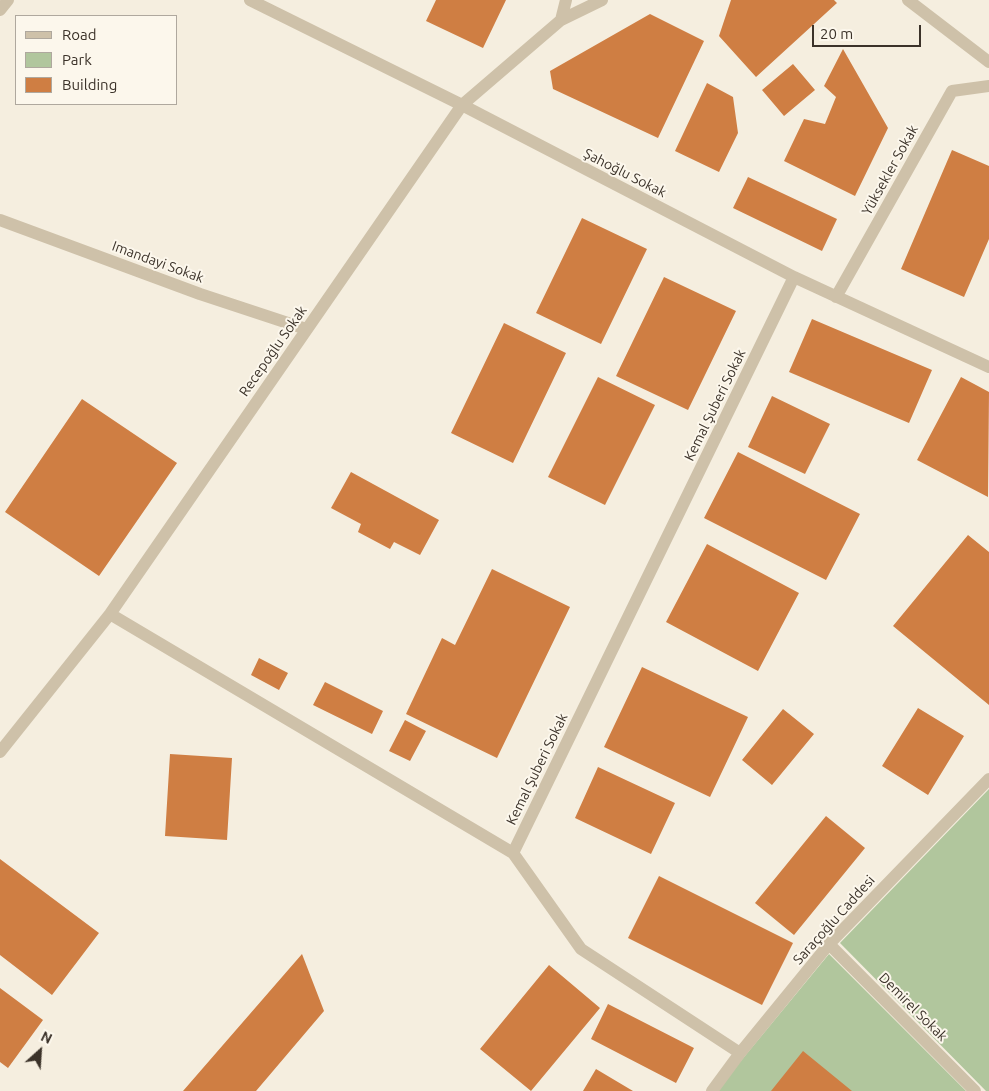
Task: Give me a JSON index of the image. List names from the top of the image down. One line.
{"streets":{"street":["Yüksekler Sokak","Şahoğlu Sokak","Imandayi Sokak","Recepoğlu Sokak","Kemal Şuberi Sokak","Saraçoğlu Caddesi","Demirel Sokak"]},"crossings":[["Yüksekler Sokak","Şahoğlu Sokak"],["Şahoğlu Sokak","Recepoğlu Sokak"],["Şahoğlu Sokak","Kemal Şuberi Sokak"],["Imandayi Sokak","Recepoğlu Sokak"],["Saraçoğlu Caddesi","Demirel Sokak"]],"legend":["Road","Park","Building"],"scale_bar":"20 m","north":"top right"}
